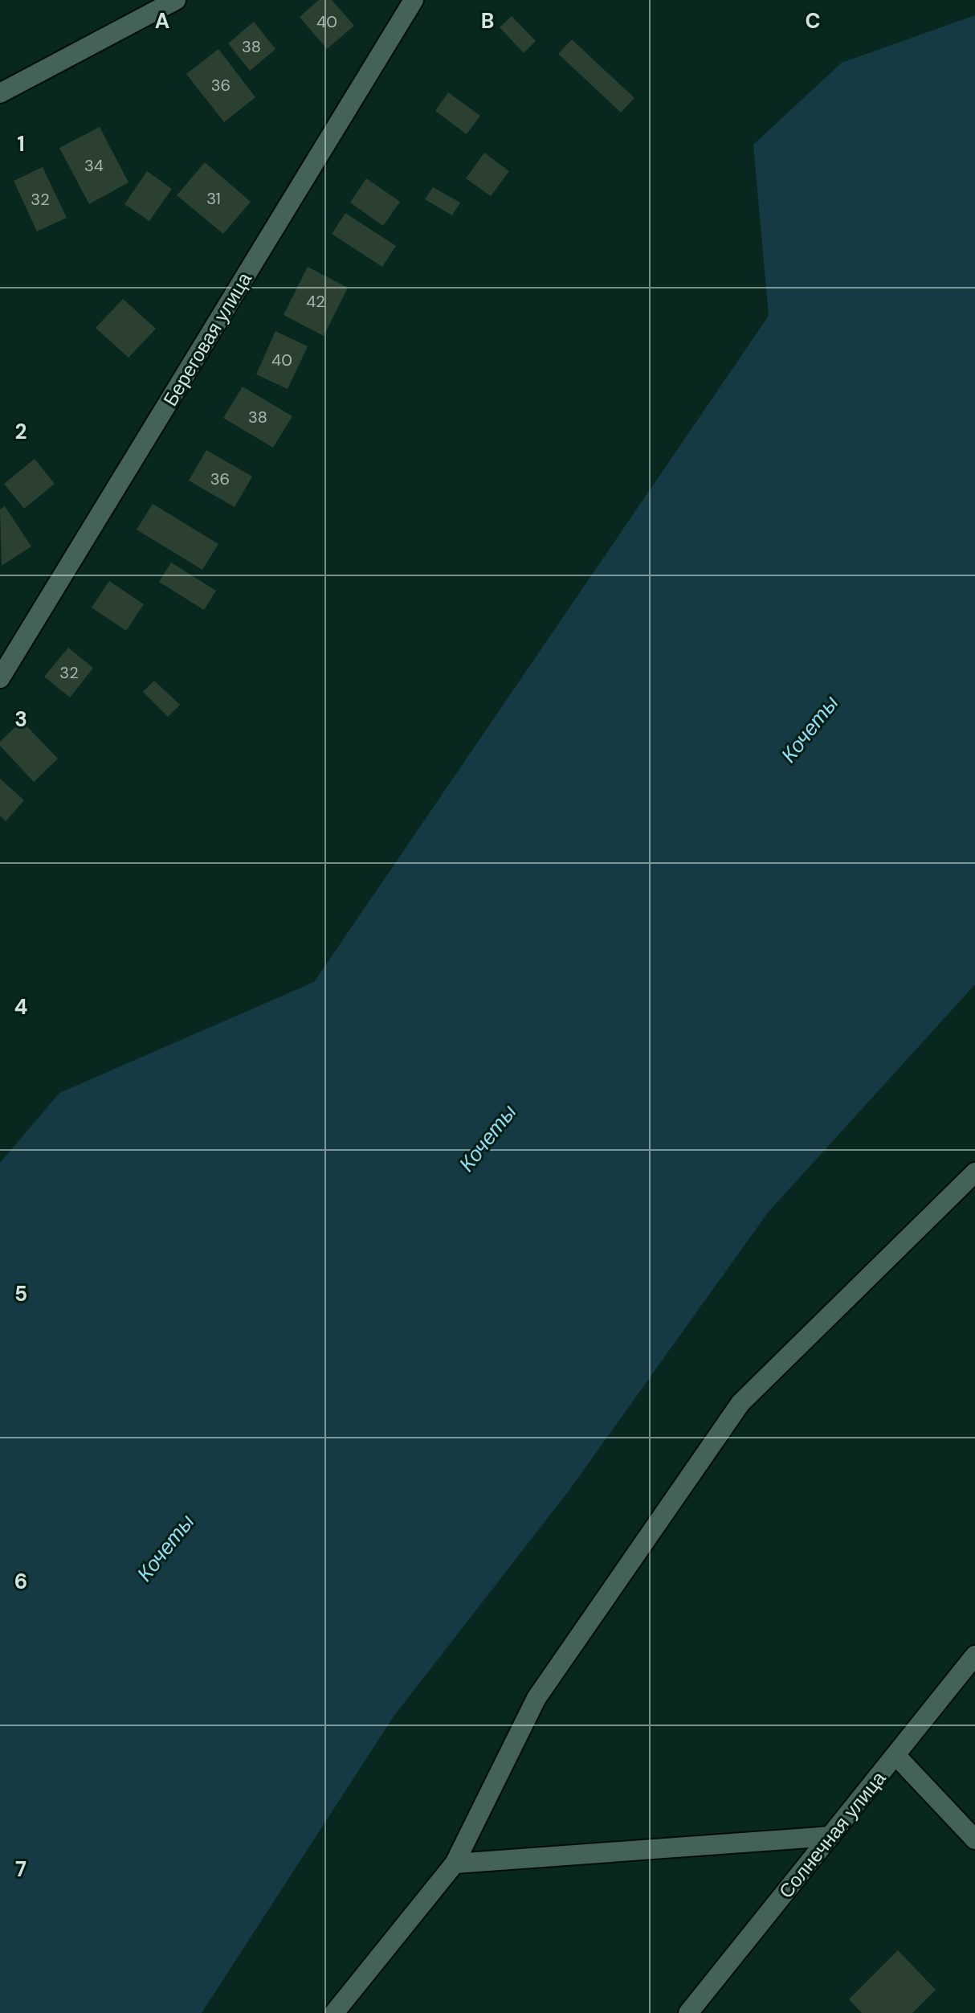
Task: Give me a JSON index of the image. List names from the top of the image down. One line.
{"streets":{"street":["Береговая улица","Солнечная улица"]},"water":["Кочеты"],"house_numbers":["40","38","36","34","31","32","42","40","38","36","32"],"grid":{"columns":["A","B","C"],"rows":["1","2","3","4","5","6","7"]}}
